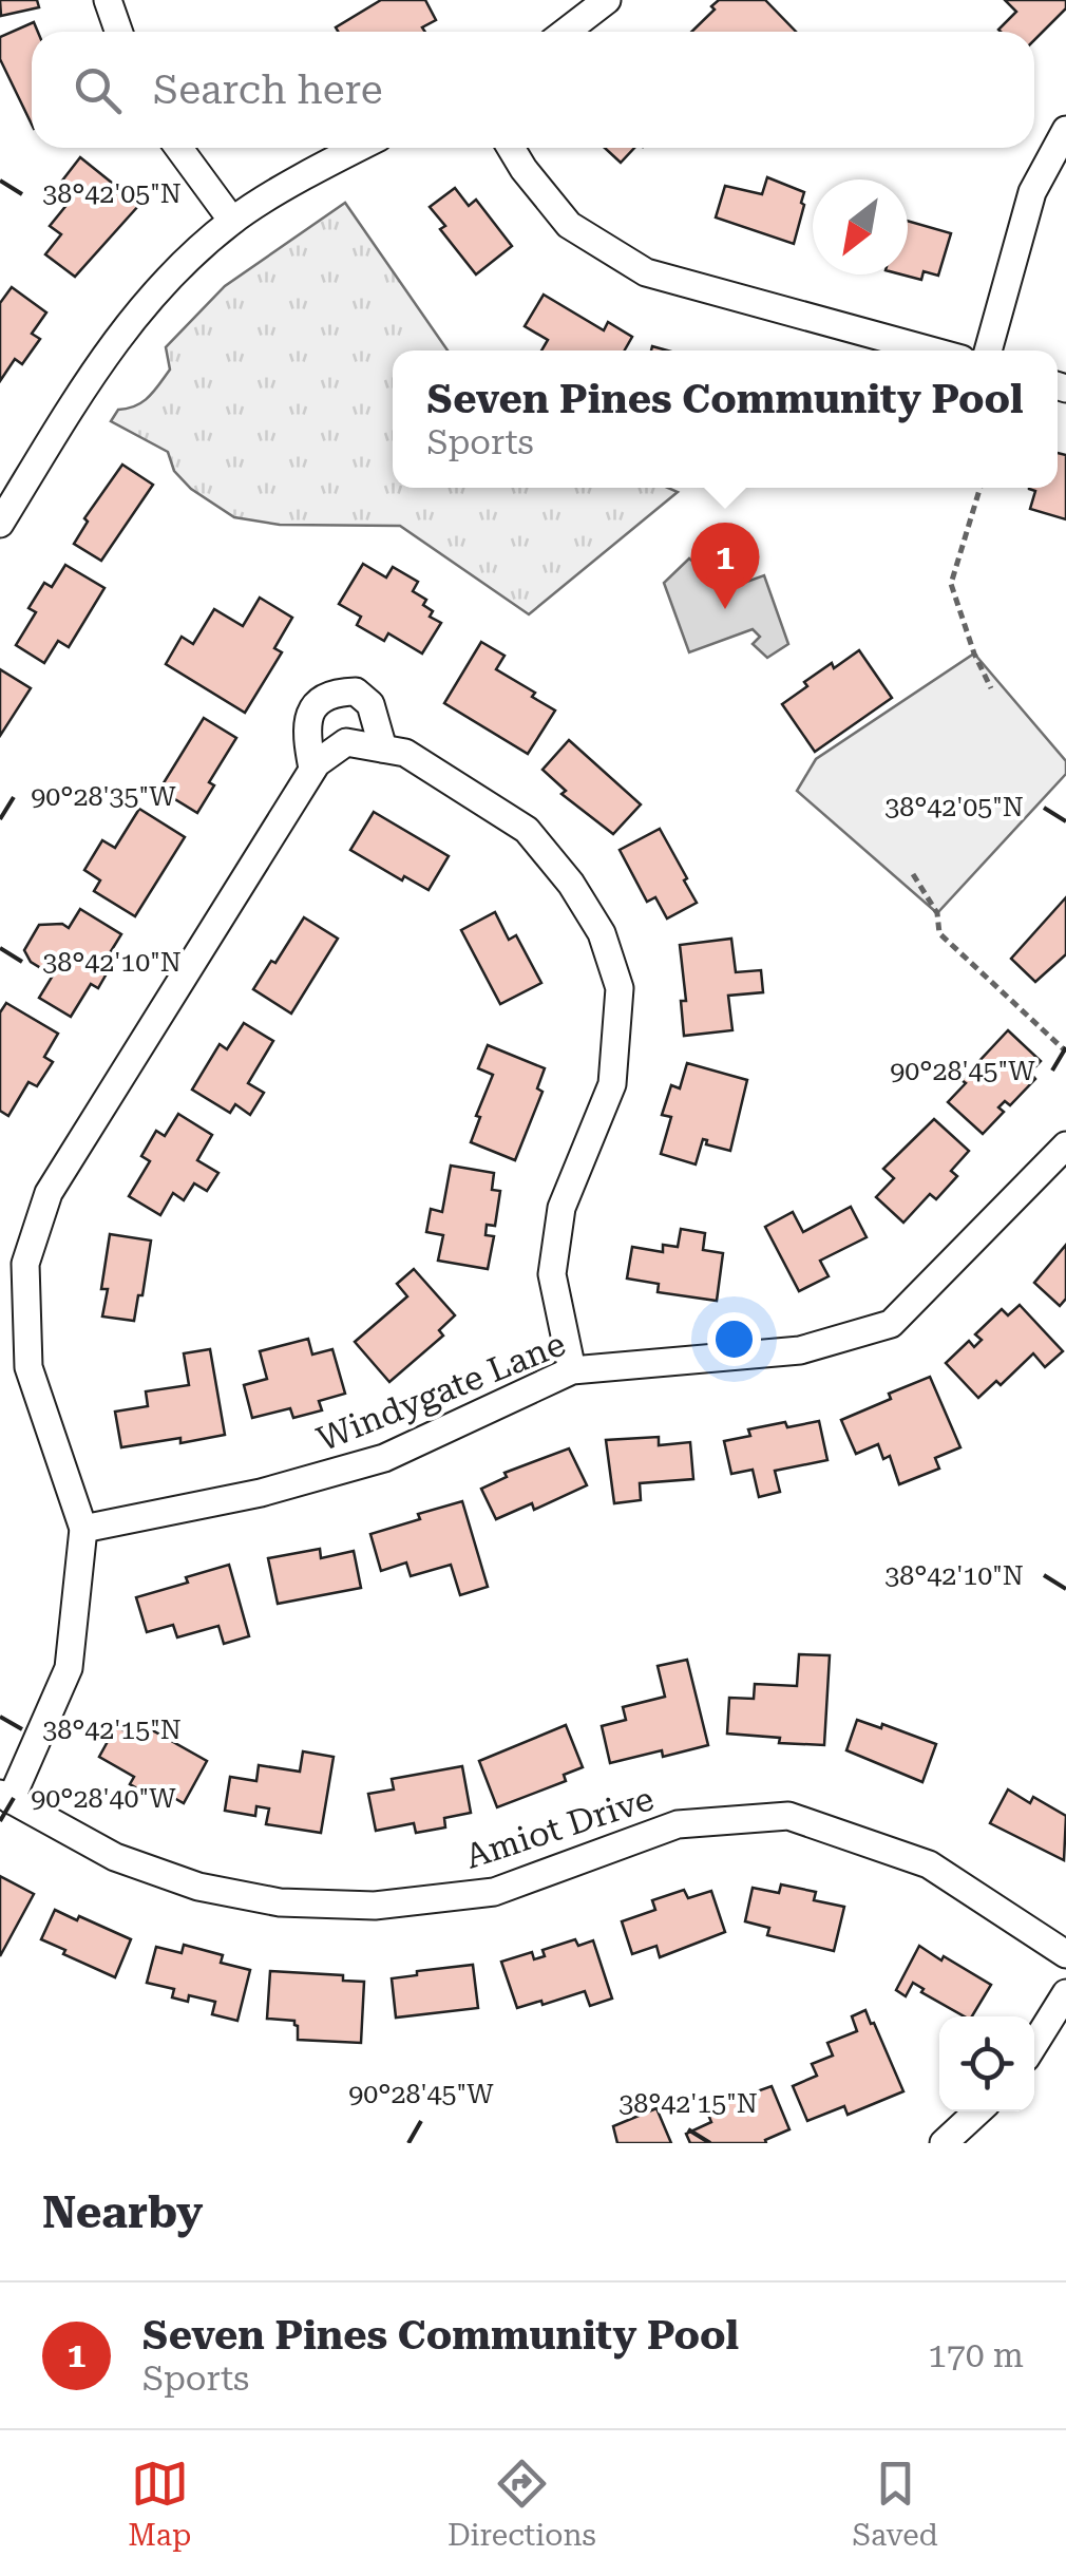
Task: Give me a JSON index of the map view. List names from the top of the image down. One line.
{"streets":{"street":["Windygate Lane","Amiot Drive"]},"north":"bottom left","page":{"search":"Search here","popup":["Seven Pines Community Pool","Sports"],"pins":"1","heading":"Nearby","list":[{"mark":"1","name":"Seven Pines Community Pool","note":"Sports","value":"170 m"}],"nav":["Map","Directions","Saved"]},"coordinates":["38°42'05\"N","90°28'35\"W","38°42'10\"N","90°28'45\"W","38°42'15\"N","90°28'40\"W"]}
